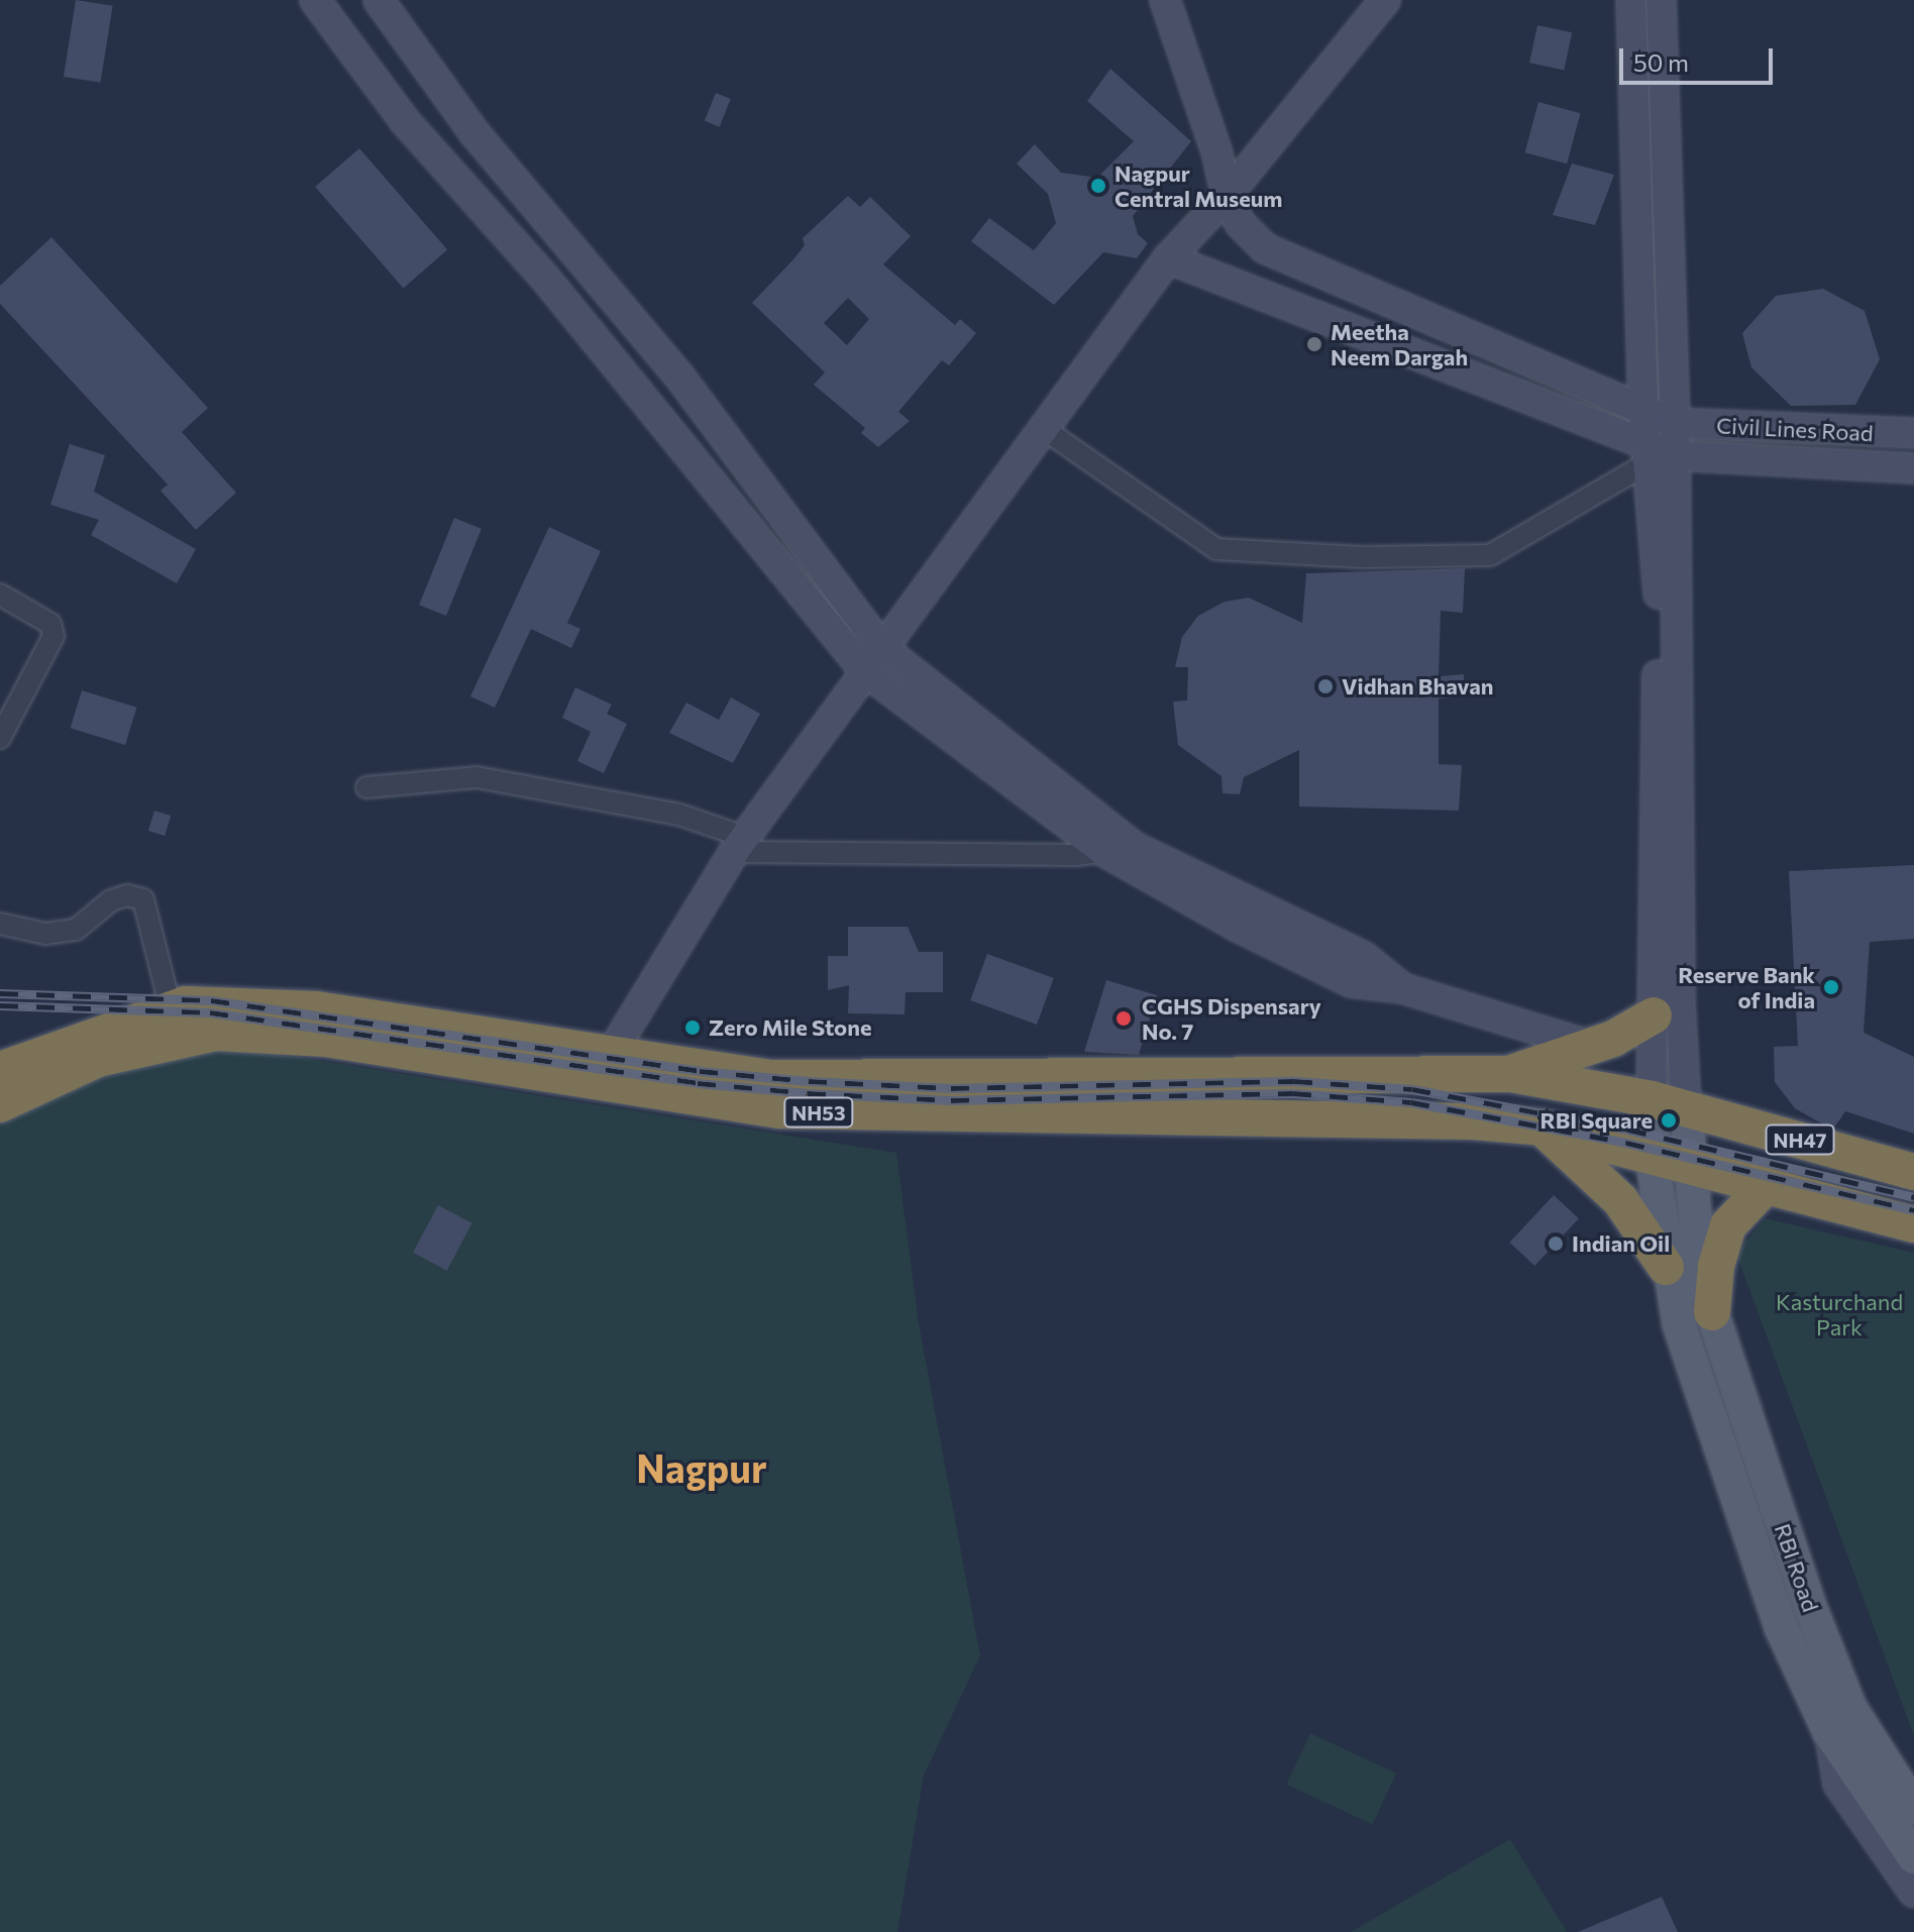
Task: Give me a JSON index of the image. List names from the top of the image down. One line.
{"streets":{"highway":["NH53","NH47"],"main road":["RBI Road"],"street":["Civil Lines Road"]},"crossings":[["NH53","NH47"],["NH53","RBI Road"],["NH47","RBI Road"]],"districts":["Nagpur"],"parks":["Kasturchand Park"],"places":["Nagpur Central Museum","Meetha Neem Dargah","Vidhan Bhavan","Reserve Bank of India","CGHS Dispensary No. 7","Zero Mile Stone","RBI Square","Indian Oil"],"scale_bar":"50 m"}
